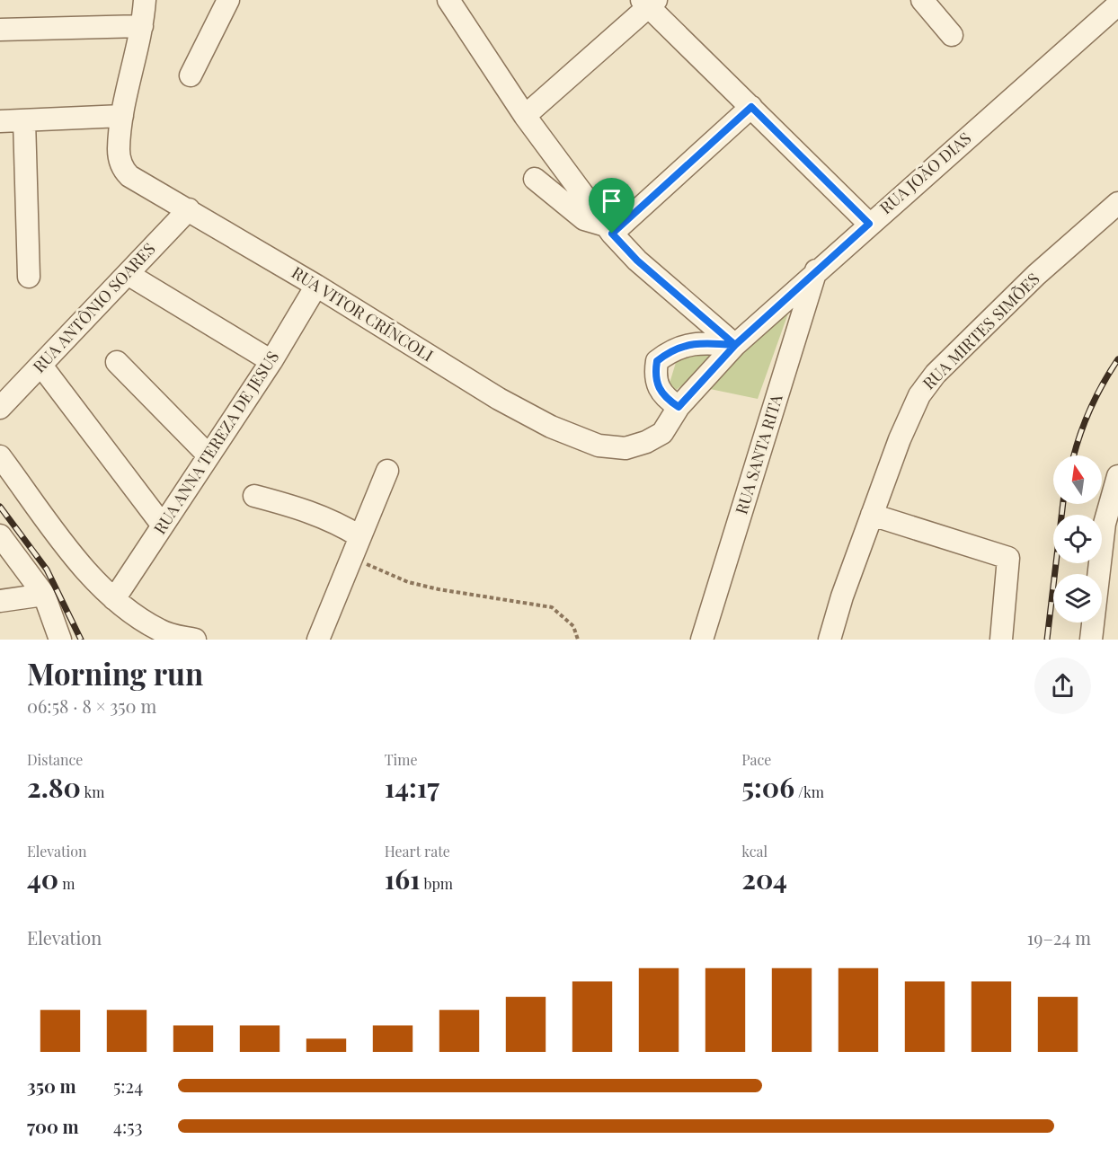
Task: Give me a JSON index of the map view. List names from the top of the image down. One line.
{"streets":{"street":["RUA JOÃO DIAS","RUA ANTÔNIO SOARES","RUA VITOR CRÍNCOLI","RUA MIRTES SIMÕES","RUA ANNA TEREZA DE JESUS","RUA SANTA RITA"]},"crossings":[["RUA JOÃO DIAS","RUA VITOR CRÍNCOLI"],["RUA JOÃO DIAS","RUA SANTA RITA"],["RUA ANTÔNIO SOARES","RUA VITOR CRÍNCOLI"],["RUA VITOR CRÍNCOLI","RUA ANNA TEREZA DE JESUS"]],"north":"top","page":{"heading":["Morning run","06:58 · 8 × 350 m"],"stats":[["Distance","2.80 km"],["Time","14:17"],["Pace","5:06 /km"],["Elevation","40 m"],["Heart rate","161 bpm"],["kcal","204"]],"chart":["Elevation","19–24 m"],"list":[{"name":"350 m","note":"5:24"},{"name":"700 m","note":"4:53"}]}}
